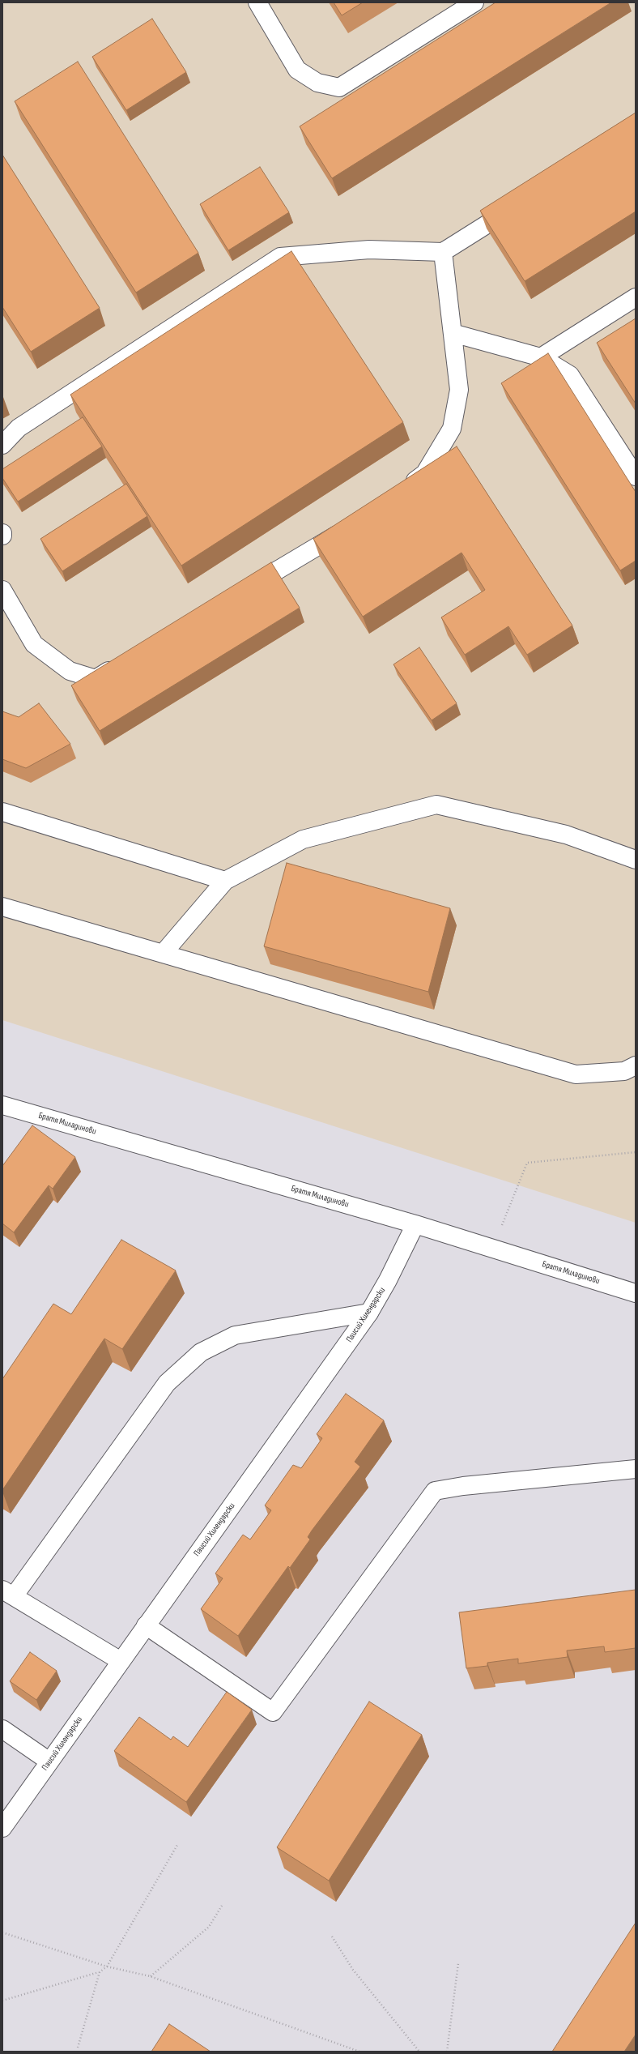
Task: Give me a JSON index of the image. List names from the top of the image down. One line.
{"streets":{"street":["Братя Миладинови","Паисий Хилендарски"]},"crossings":[["Братя Миладинови","Паисий Хилендарски"]]}
